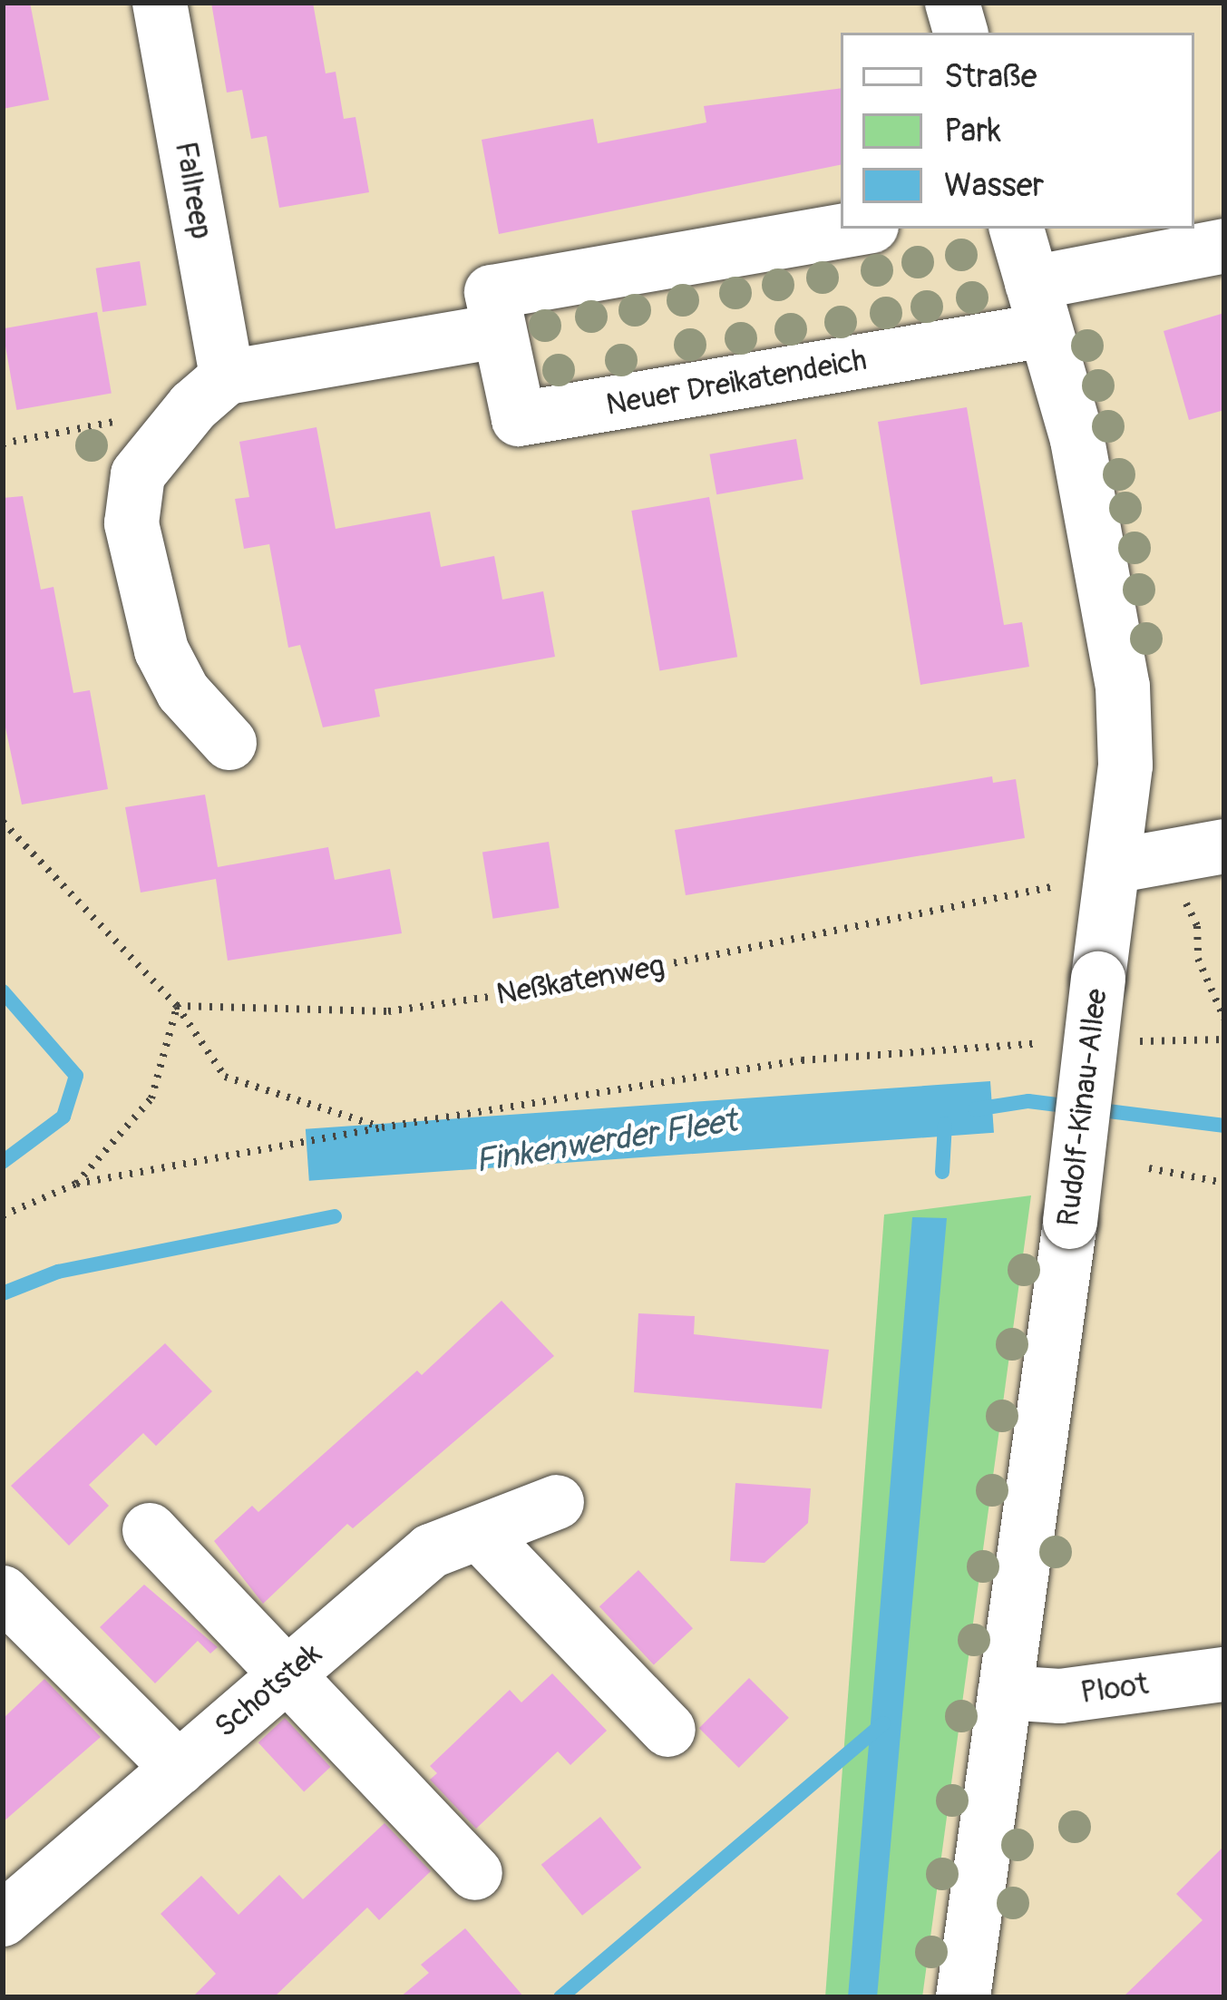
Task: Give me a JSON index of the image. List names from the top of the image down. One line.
{"streets":{"street":["Fallreep","Neuer Dreikatendeich","Rudolf-Kinau-Allee","Ploot","Schotstek"],"path":["Neßkatenweg"]},"crossings":[["Neuer Dreikatendeich","Rudolf-Kinau-Allee"],["Neßkatenweg","Rudolf-Kinau-Allee"],["Rudolf-Kinau-Allee","Ploot"]],"water":["Finkenwerder Fleet"],"legend":["Straße","Park","Wasser"]}
